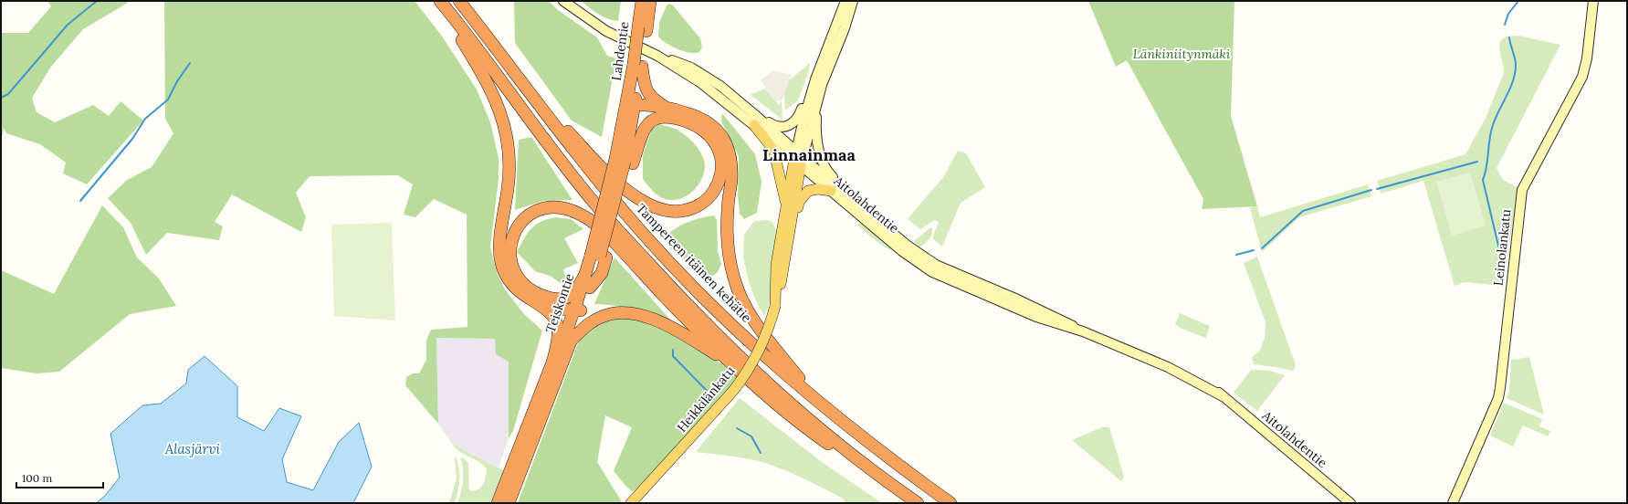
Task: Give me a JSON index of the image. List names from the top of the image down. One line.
{"streets":{"highway":["Lahdentie","Tampereen itäinen kehätie","Teiskontie"],"main road":["Aitolahdentie","Leinolankatu","Heikkilänkatu"]},"crossings":[["Lahdentie","Teiskontie"],["Aitolahdentie","Heikkilänkatu"]],"districts":["Linnainmaa"],"water":["Alasjärvi"],"parks":["Länkiniitynmäki"],"scale_bar":"100 m"}
